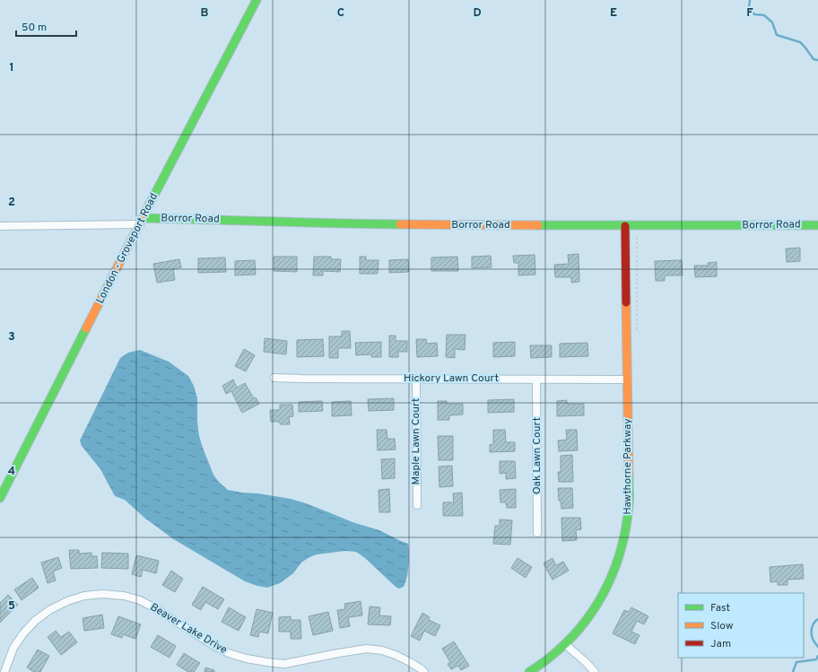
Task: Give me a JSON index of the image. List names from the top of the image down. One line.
{"streets":{"street":["Borror Road","London - Groveport Road","Hickory Lawn Court","Maple Lawn Court","Oak Lawn Court","Hawthorne Parkway","Beaver Lake Drive"]},"crossings":[["Borror Road","London - Groveport Road"],["Borror Road","Hawthorne Parkway"],["Hickory Lawn Court","Maple Lawn Court"],["Hickory Lawn Court","Oak Lawn Court"],["Hickory Lawn Court","Hawthorne Parkway"]],"legend":["Fast","Slow","Jam"],"scale_bar":"50 m","grid":{"columns":["B","C","D","E","F"],"rows":["1","2","3","4","5"]}}
